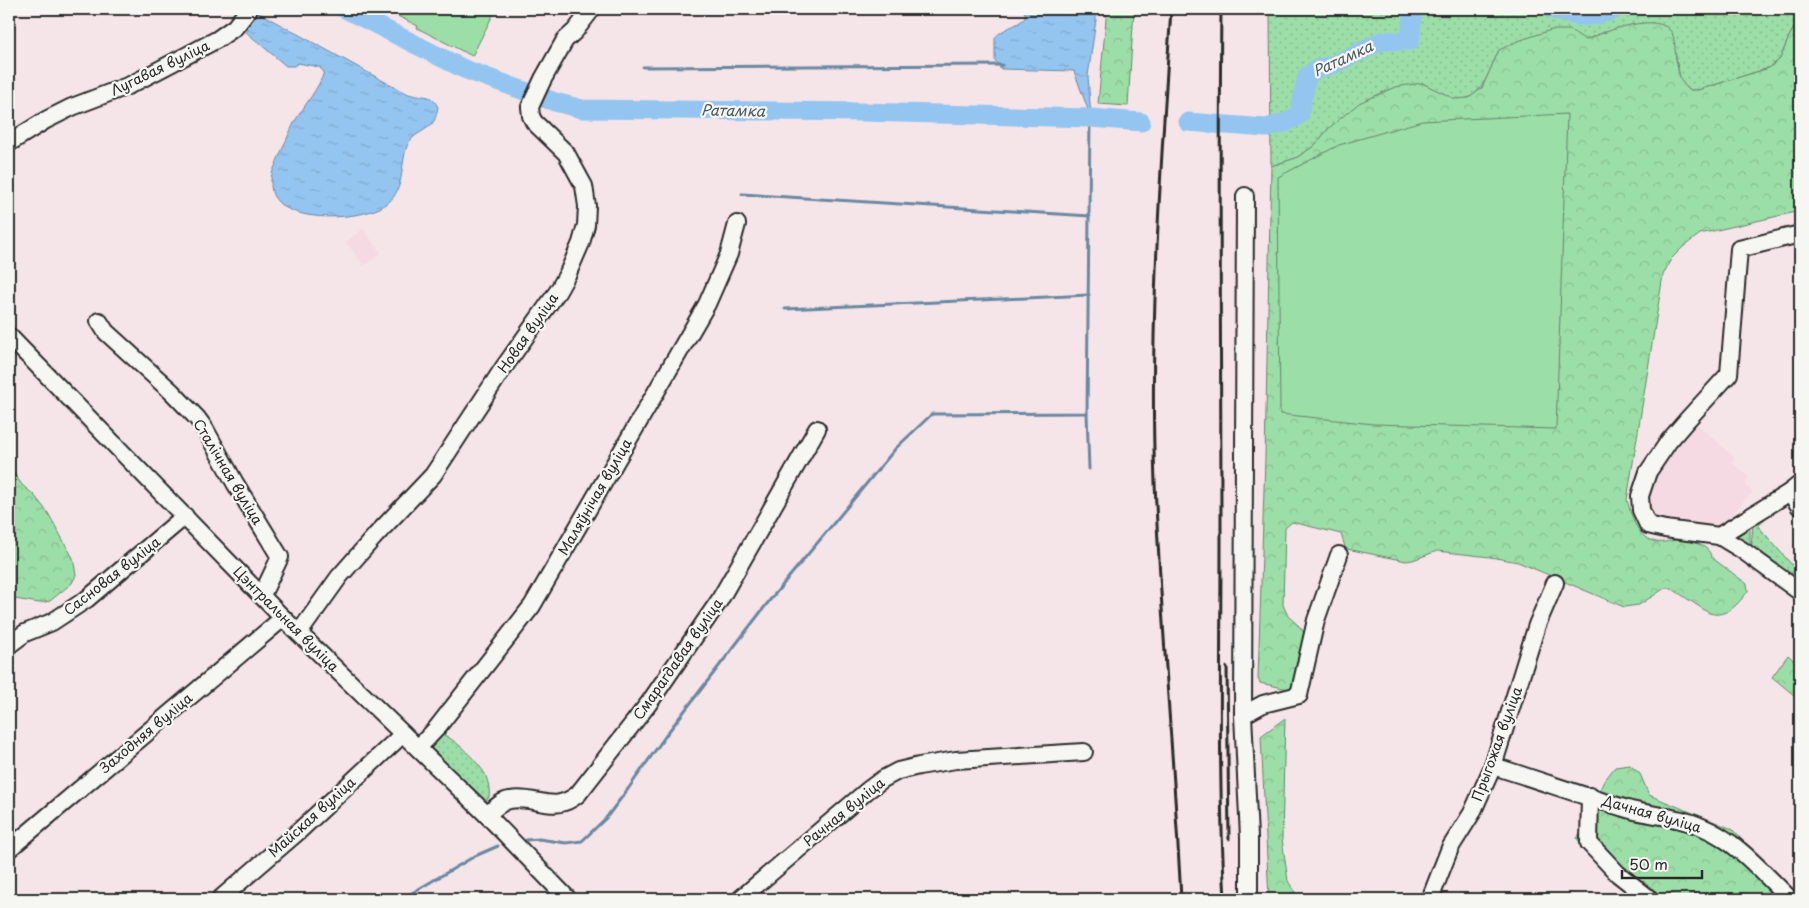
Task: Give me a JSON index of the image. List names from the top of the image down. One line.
{"streets":{"street":["Лугавая вуліца","Новая вуліца","Сталічная вуліца","Маляўнічая вуліца","Сасновая вуліца","Цэнтральная вуліца","Смарагдавая вуліца","Заходняя вуліца","Прыгожая вуліца","Рачная вуліца","Дачная вуліца","Майская вуліца"]},"crossings":[["Новая вуліца","Цэнтральная вуліца"],["Сталічная вуліца","Цэнтральная вуліца"],["Маляўнічая вуліца","Цэнтральная вуліца"],["Сасновая вуліца","Цэнтральная вуліца"],["Цэнтральная вуліца","Смарагдавая вуліца"],["Цэнтральная вуліца","Заходняя вуліца"],["Цэнтральная вуліца","Майская вуліца"],["Прыгожая вуліца","Дачная вуліца"]],"water":["Ратамка"],"scale_bar":"50 m"}
